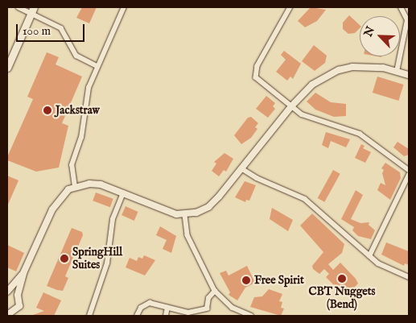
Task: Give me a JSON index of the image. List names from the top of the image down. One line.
{"places":["Jackstraw","SpringHill Suites","CBT Nuggets (Bend)","Free Spirit"],"scale_bar":"100 m","north":"top left"}
